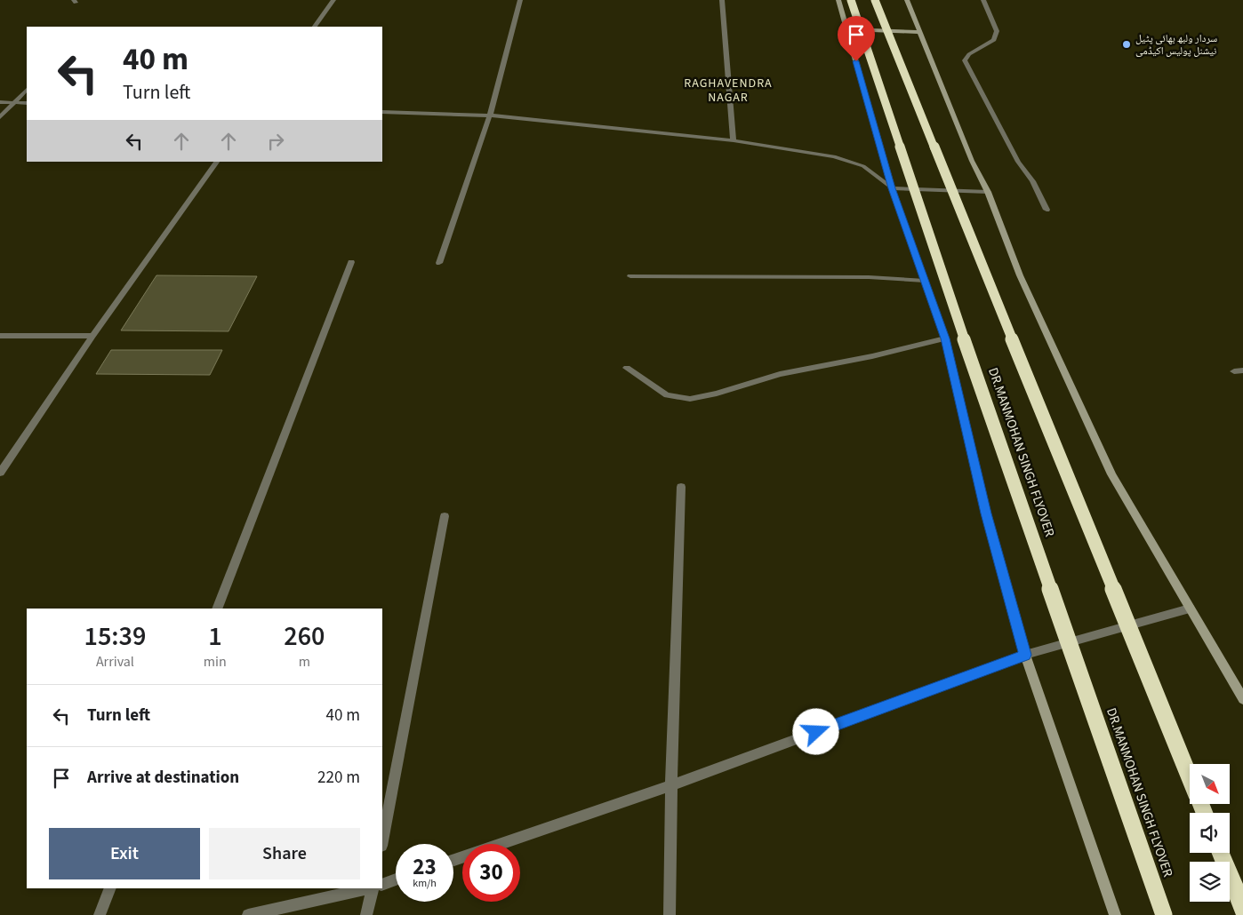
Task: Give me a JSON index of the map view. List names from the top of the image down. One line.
{"streets":{"highway":["DR.MANMOHAN SINGH FLYOVER"]},"districts":["RAGHAVENDRA NAGAR"],"places":["سردار ولبھ بھائی پٹیل نیشنل پولیس اکیڈمی"],"north":"bottom right","page":{"turn":["40 m","Turn left"],"eta":["15:39","Arrival","1","min","260","m"],"list":[{"name":"Turn left","value":"40 m"},{"name":"Arrive at destination","value":"220 m"}],"buttons":["Exit","Share"],"speed":"23 km/h","limit":"30"}}
